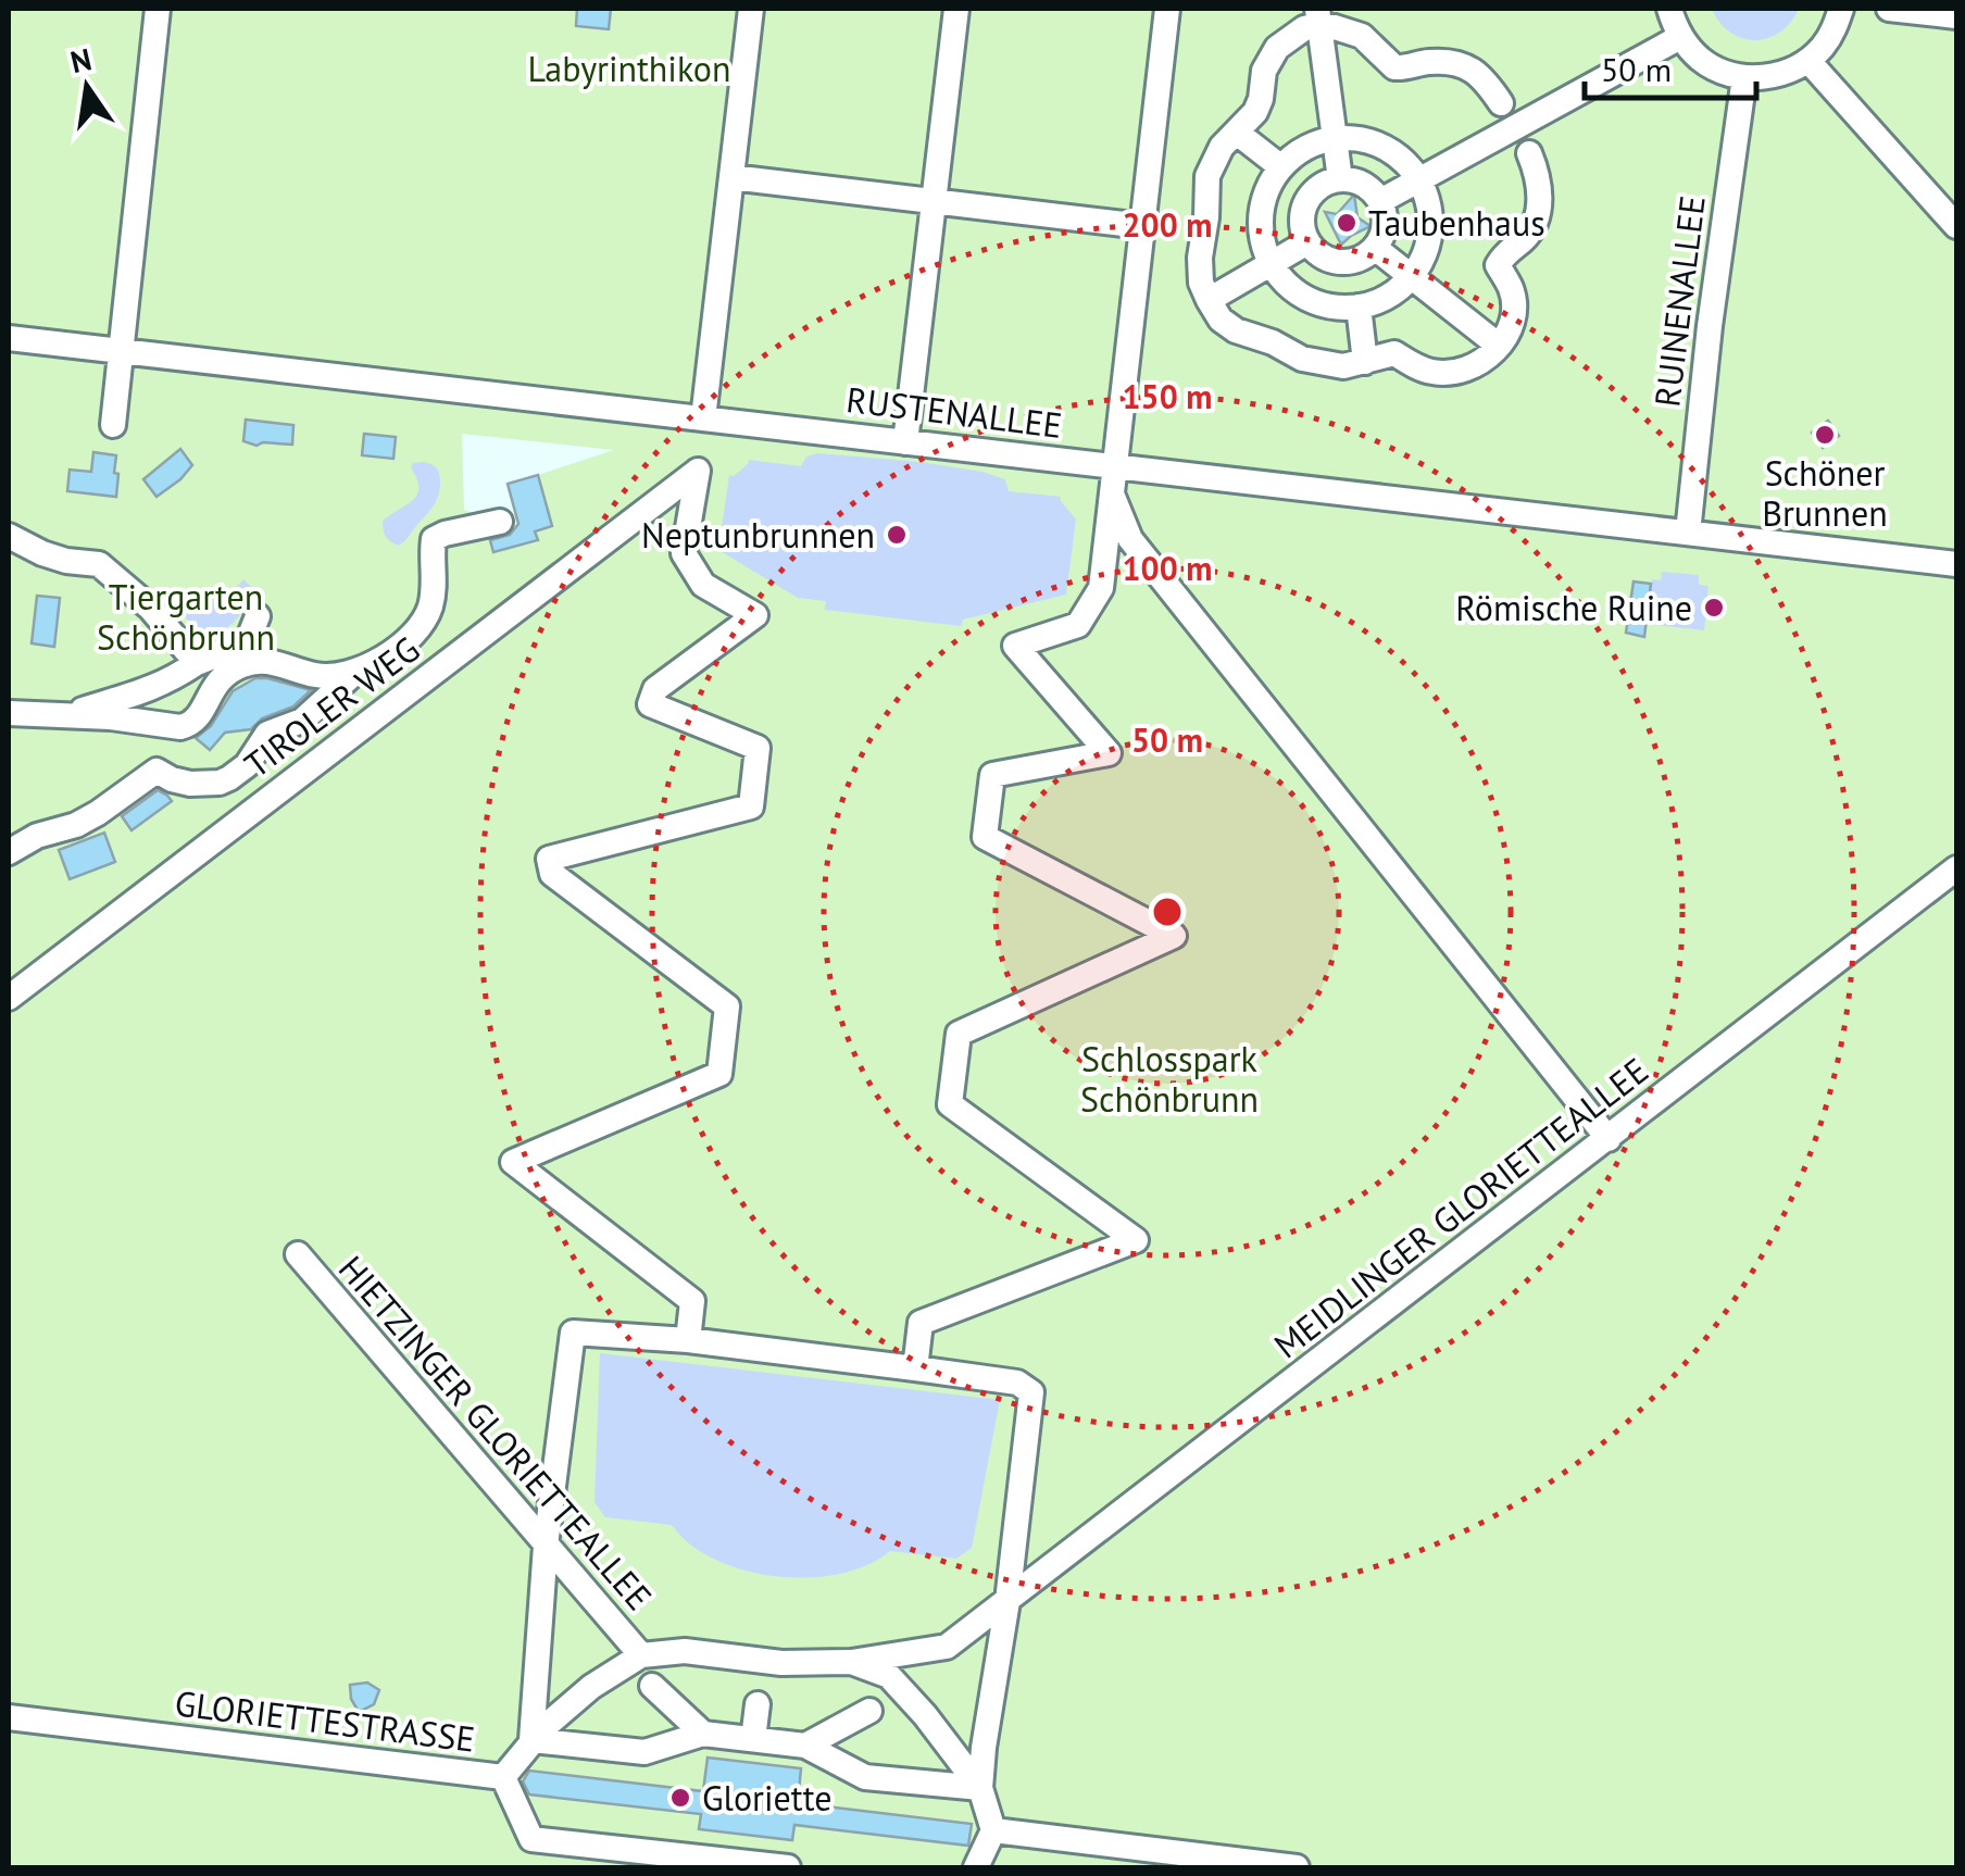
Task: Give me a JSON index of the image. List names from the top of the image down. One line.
{"streets":{"street":["RUINENALLEE","RUSTENALLEE","TIROLER WEG","MEIDLINGER GLORIETTEALLEE","HIETZINGER GLORIETTEALLEE","GLORIETTESTRASSE"]},"crossings":[["RUINENALLEE","RUSTENALLEE"],["MEIDLINGER GLORIETTEALLEE","HIETZINGER GLORIETTEALLEE"]],"parks":["Labyrinthikon","Tiergarten Schönbrunn","Schlosspark Schönbrunn"],"places":["Taubenhaus","Schöner Brunnen","Neptunbrunnen","Römische Ruine","Gloriette"],"scale_bar":"50 m","north":"top","rings":["200 m","150 m","100 m","50 m"]}
